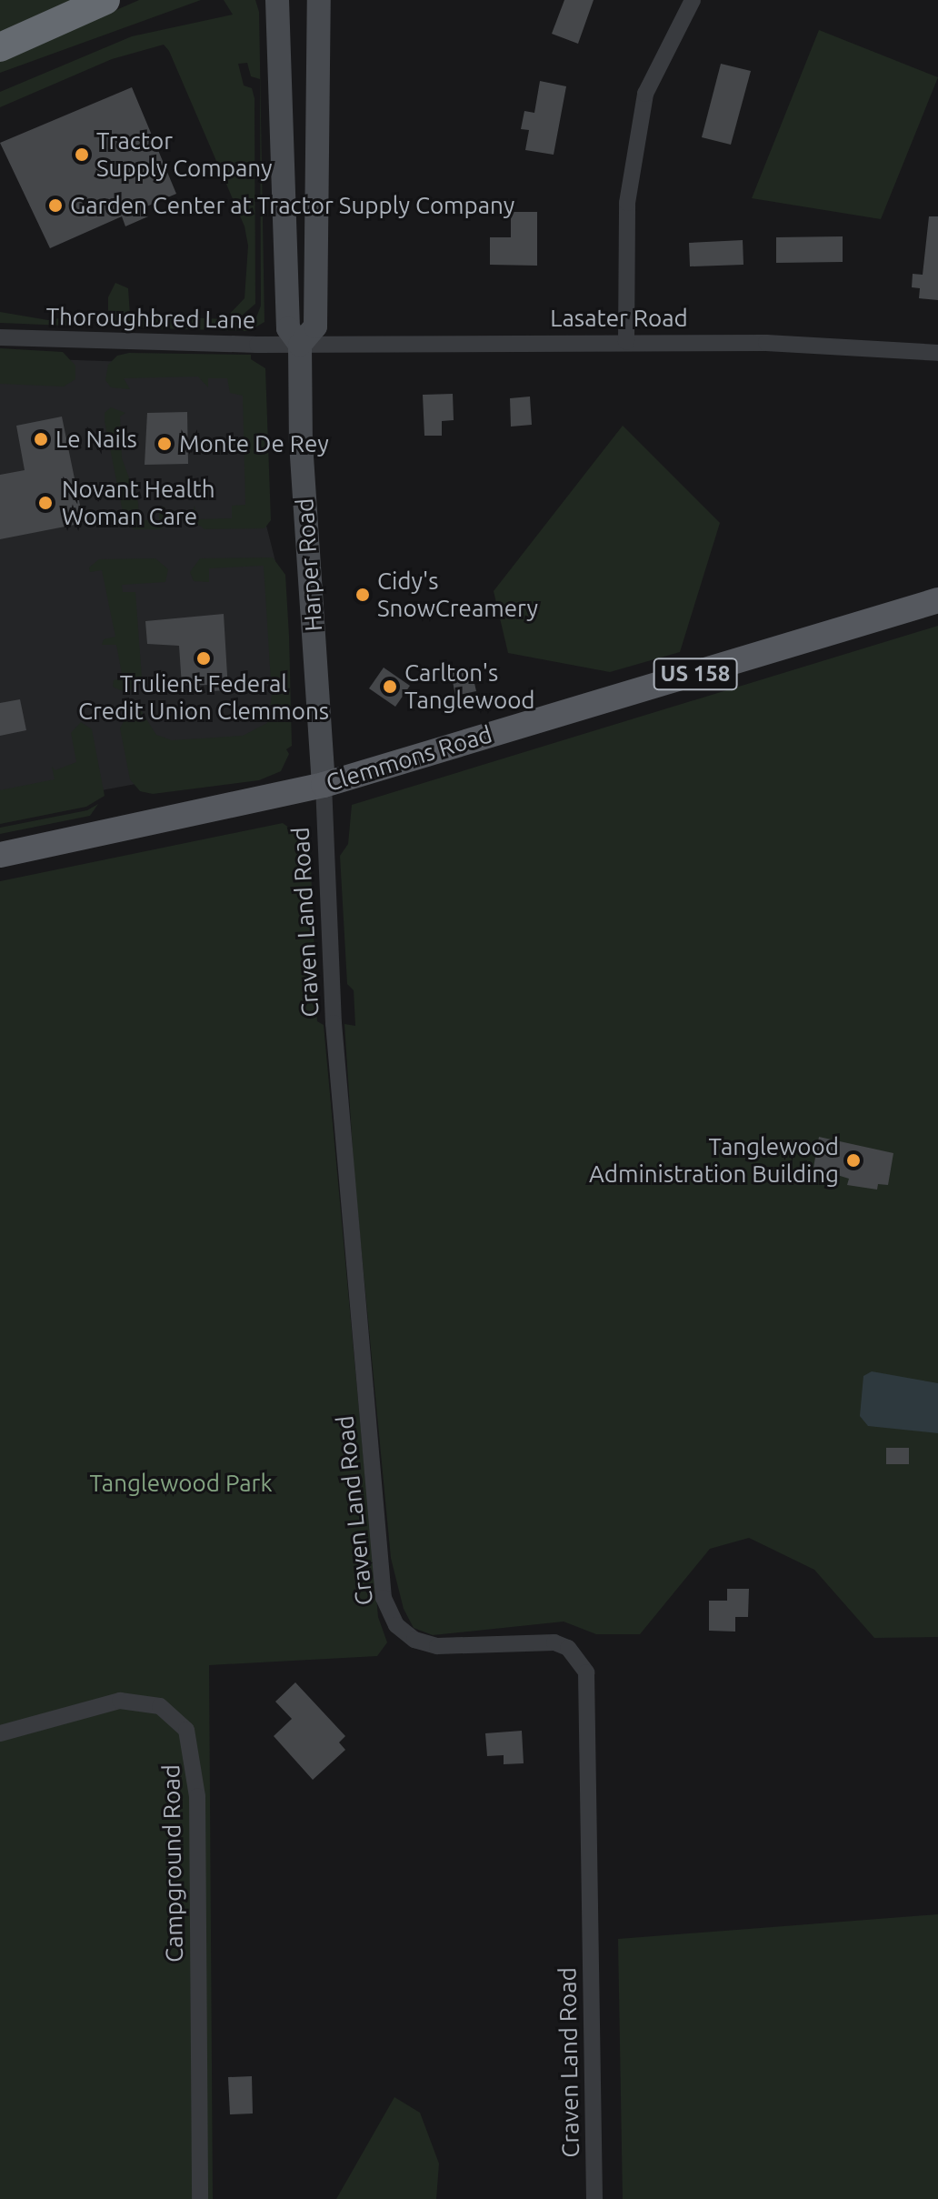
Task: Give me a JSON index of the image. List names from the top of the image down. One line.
{"streets":{"main road":["Harper Road","US 158","Clemmons Road"],"street":["Thoroughbred Lane","Lasater Road","Craven Land Road","Campground Road"]},"crossings":[["Thoroughbred Lane","Lasater Road"],["Thoroughbred Lane","Harper Road"],["Lasater Road","Harper Road"],["Harper Road","Clemmons Road"],["Harper Road","Craven Land Road"],["Clemmons Road","Craven Land Road"]],"parks":["Tanglewood Park"],"places":["Tractor Supply Company","Garden Center at Tractor Supply Company","Le Nails","Monte De Rey","Novant Health Woman Care","Cidy's SnowCreamery","Trulient Federal Credit Union Clemmons","Carlton's Tanglewood","Tanglewood Administration Building"]}
